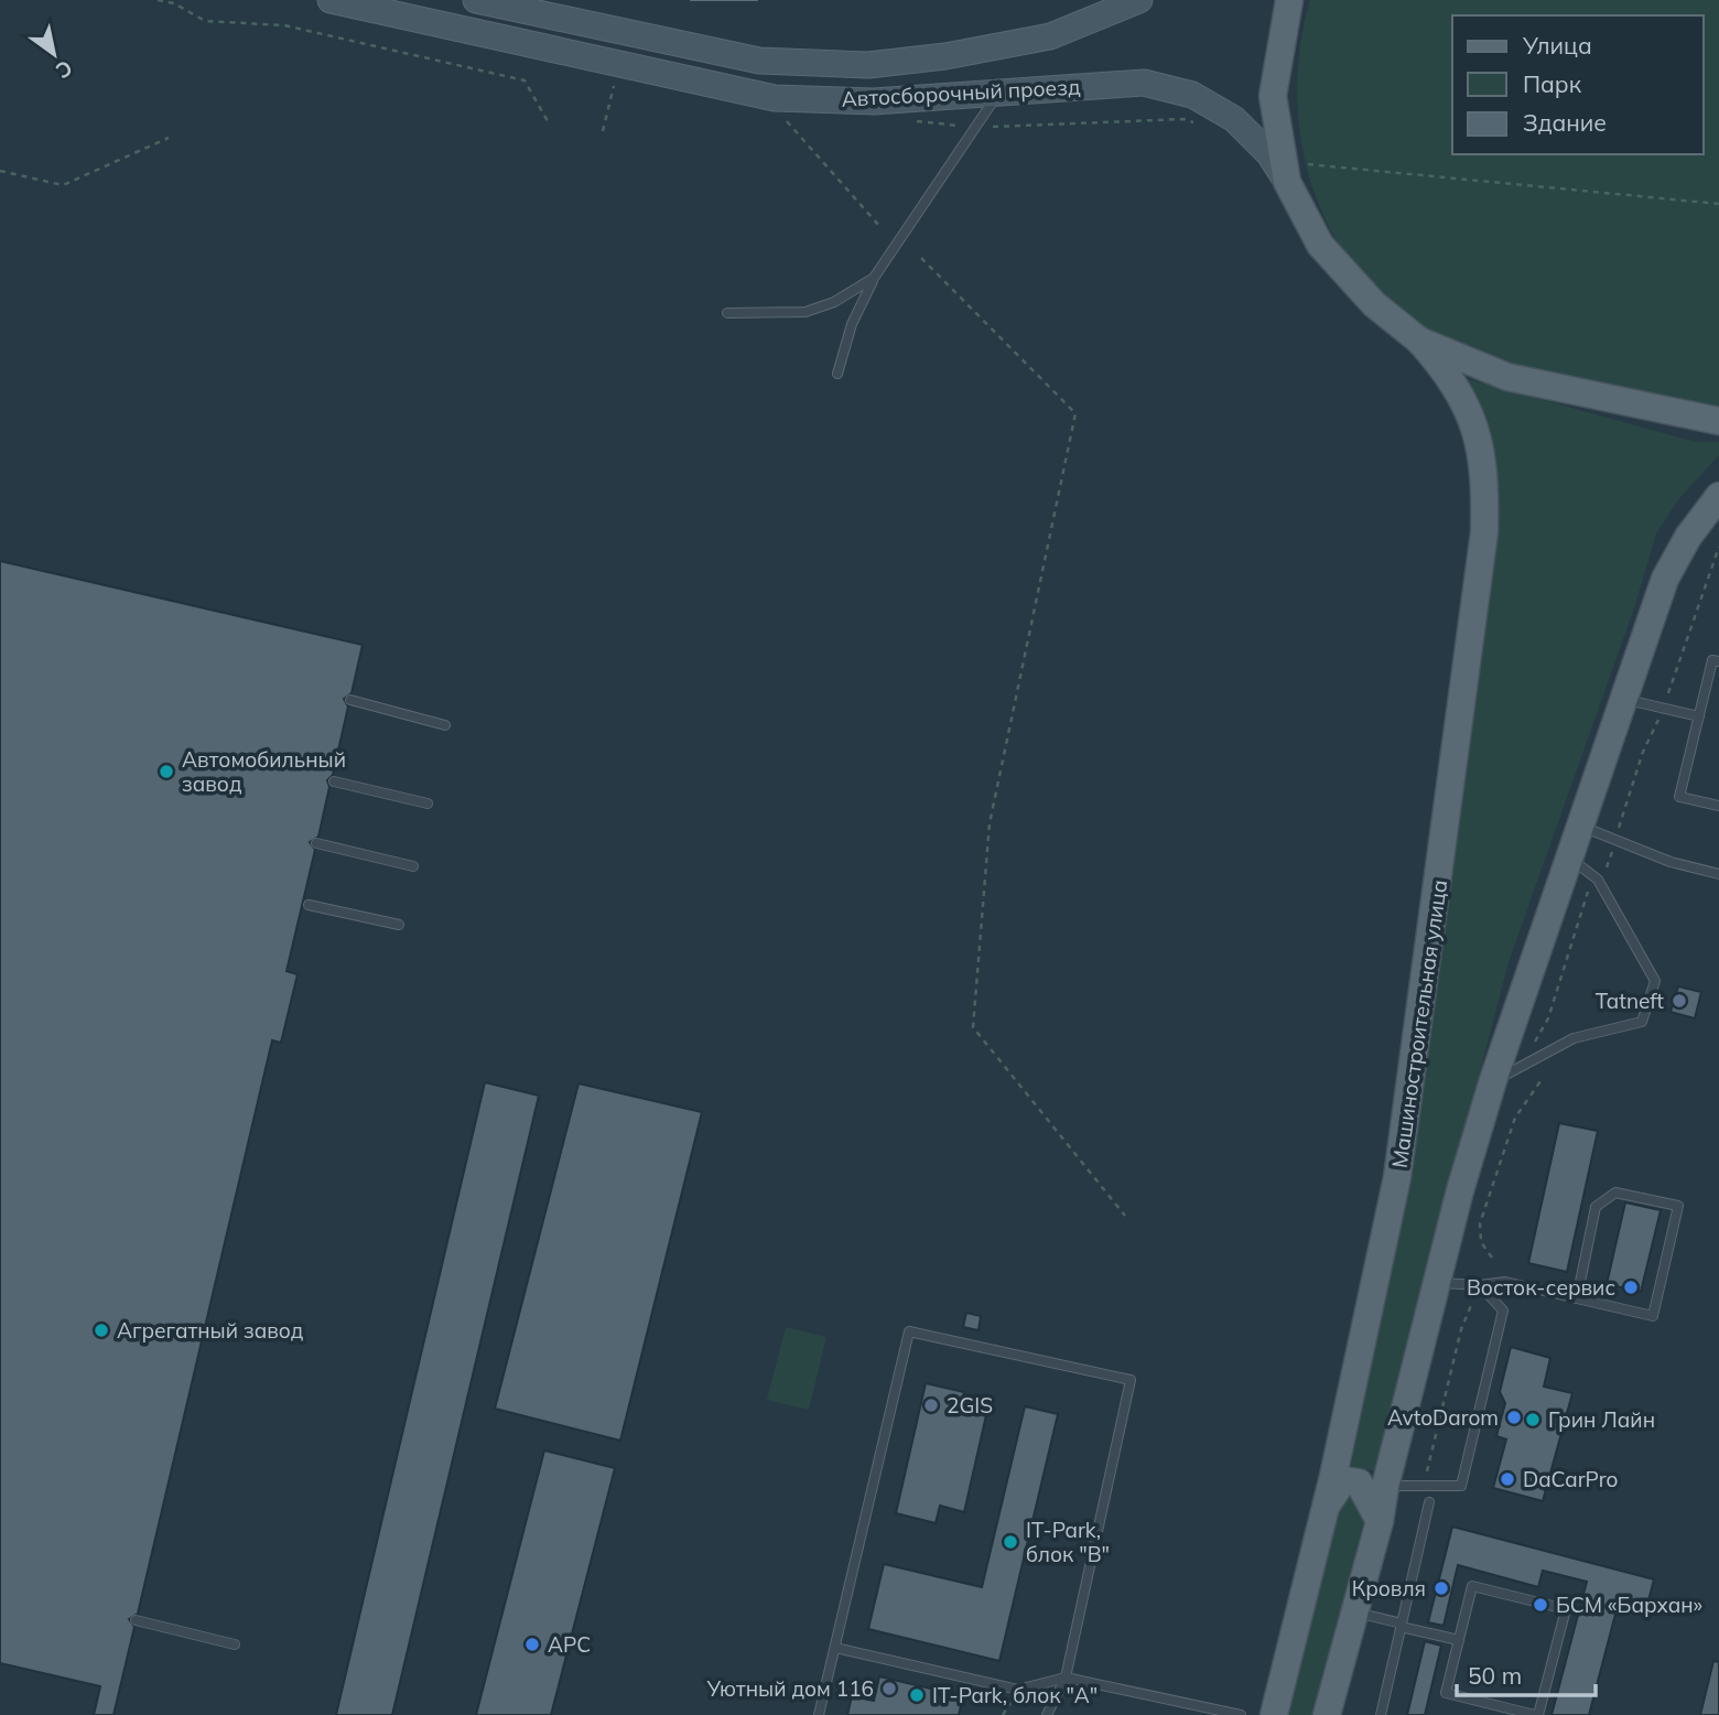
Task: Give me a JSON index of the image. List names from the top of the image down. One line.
{"streets":{"main road":["Машиностроительная улица"],"street":["Автосборочный проезд"]},"places":["Автомобильный завод","Tatneft","Восток-сервис","Агрегатный завод","2GIS","AvtoDarom","Грин Лайн","DaCarPro","IT-Park, блок \"В\"","Кровля","БСМ «Бархан»","АРС","Уютный дом 116","IT-Park, блок \"А\""],"legend":["Улица","Парк","Здание"],"scale_bar":"50 m","north":"bottom right"}
